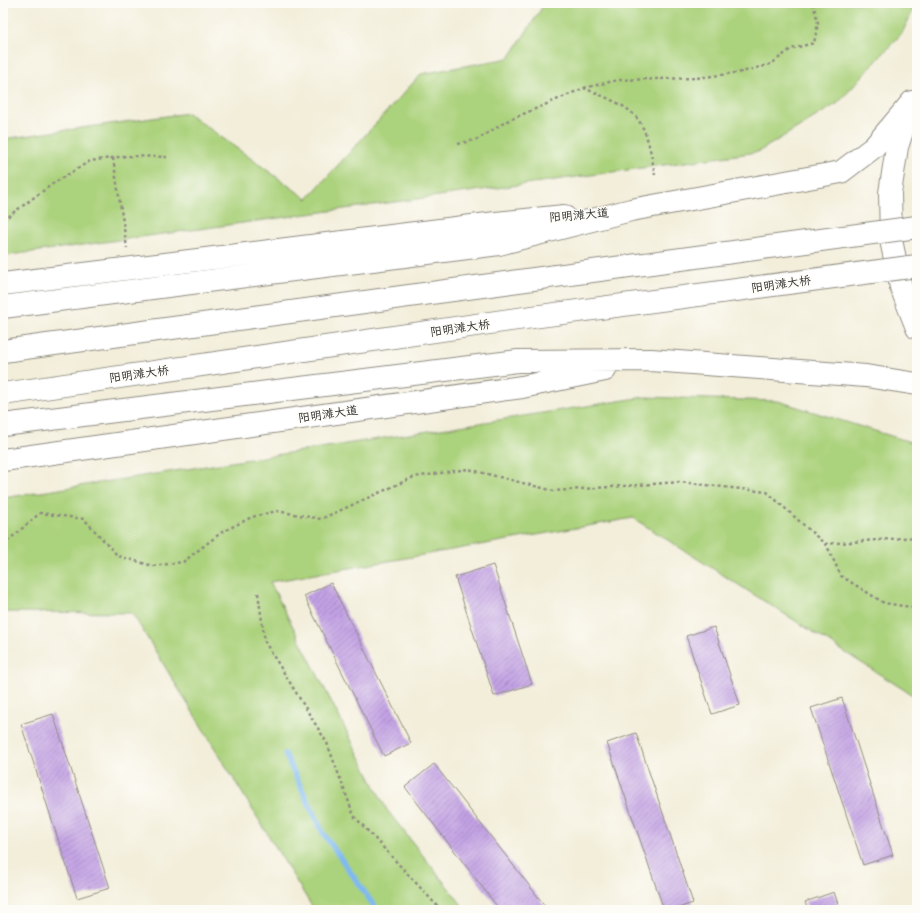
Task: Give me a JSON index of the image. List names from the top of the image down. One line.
{"streets":{"highway":["阳明滩大道","阳明滩大桥"]}}
